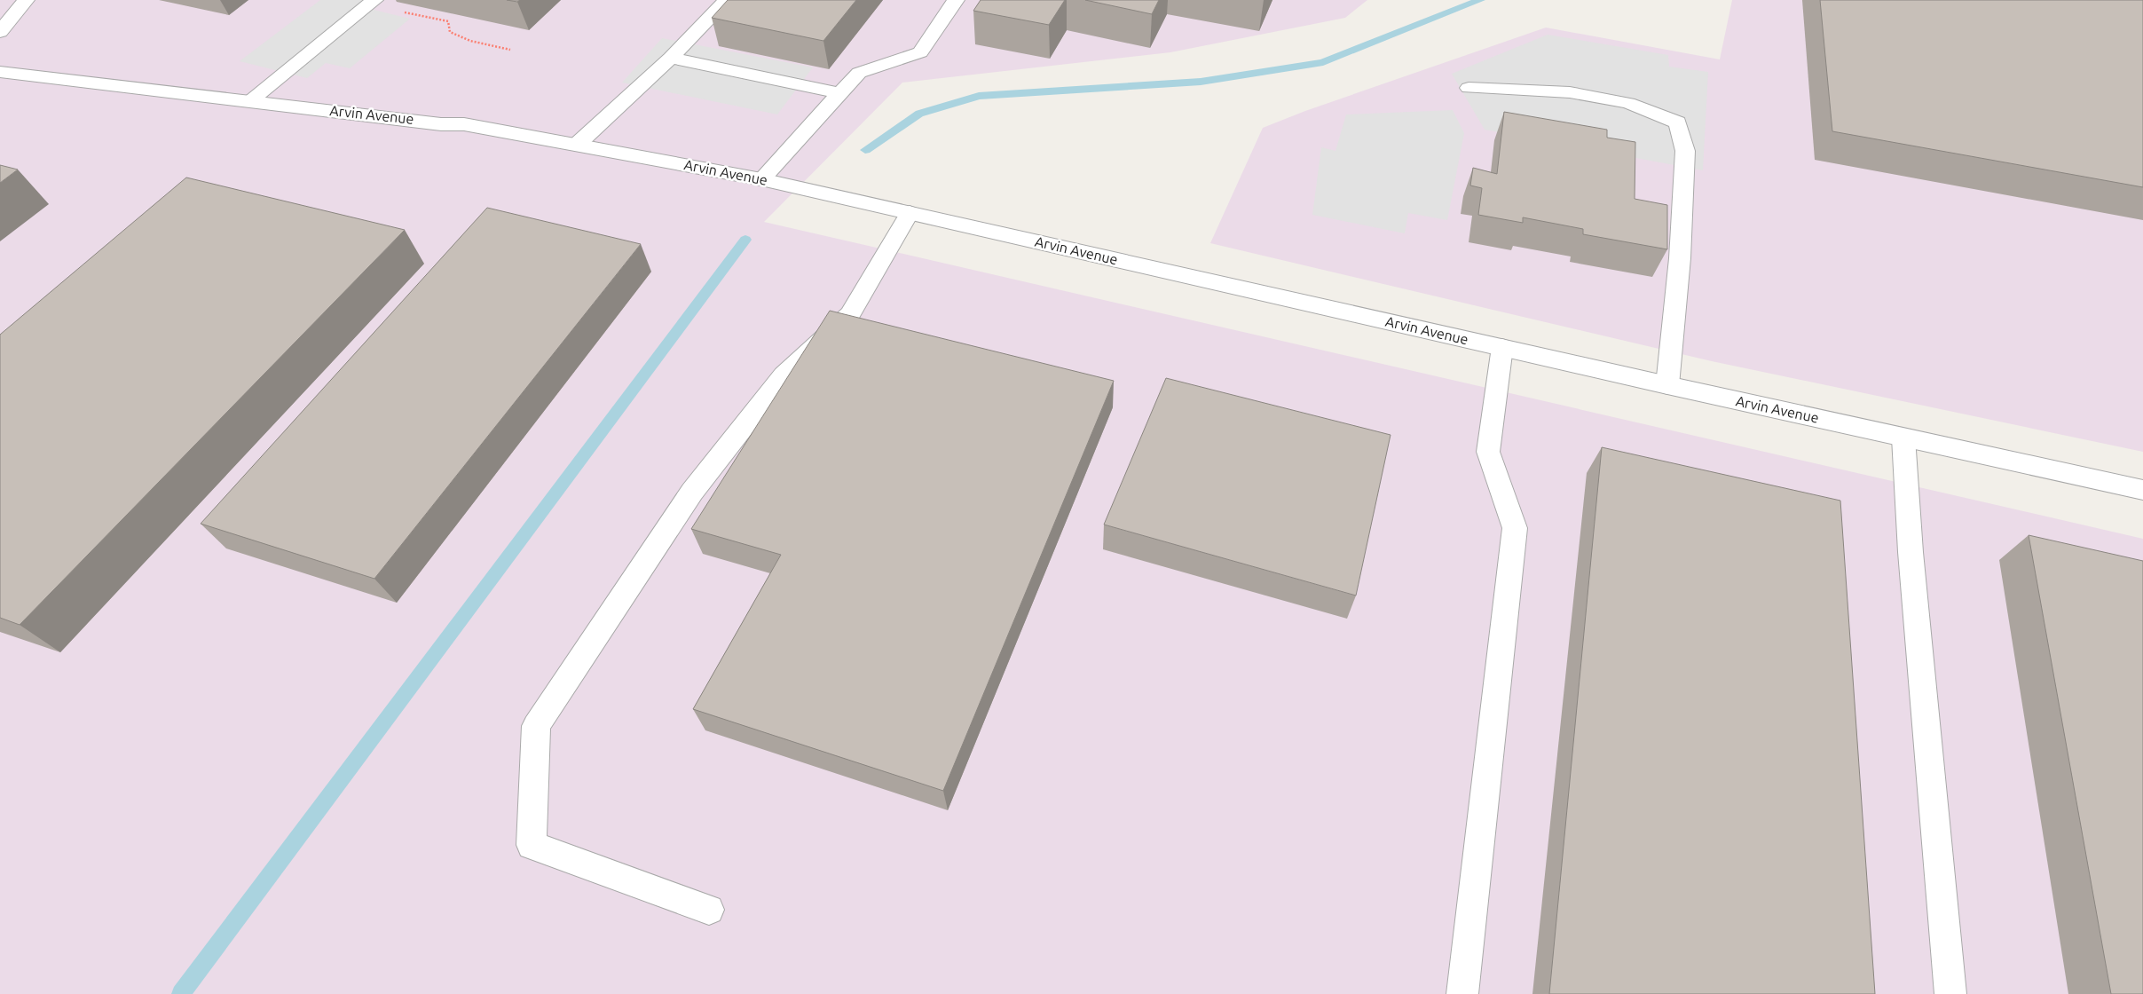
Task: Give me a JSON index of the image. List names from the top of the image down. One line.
{"streets":{"street":["Arvin Avenue"]}}
